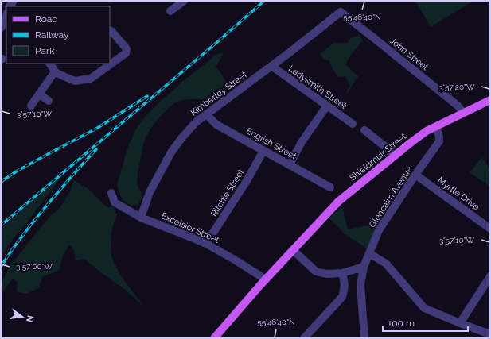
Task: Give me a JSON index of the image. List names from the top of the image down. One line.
{"streets":{"main road":["Shieldmuir Street"],"street":["John Street","Ladysmith Street","Kimberley Street","English Street","Ritchie Street","Myrtle Drive","Glencairn Avenue","Excelsior Street"]},"crossings":[["John Street","Kimberley Street"],["John Street","Shieldmuir Street"],["Ladysmith Street","Kimberley Street"],["Kimberley Street","English Street"],["Kimberley Street","Excelsior Street"],["English Street","Ritchie Street"],["Shieldmuir Street","Glencairn Avenue"],["Shieldmuir Street","Excelsior Street"],["Ritchie Street","Excelsior Street"],["Myrtle Drive","Glencairn Avenue"]],"legend":["Road","Railway","Park"],"scale_bar":"100 m","north":"right","coordinates":["55°46'40\"N","3°57'20\"W","3°57'10\"W","3°57'00\"W"]}
